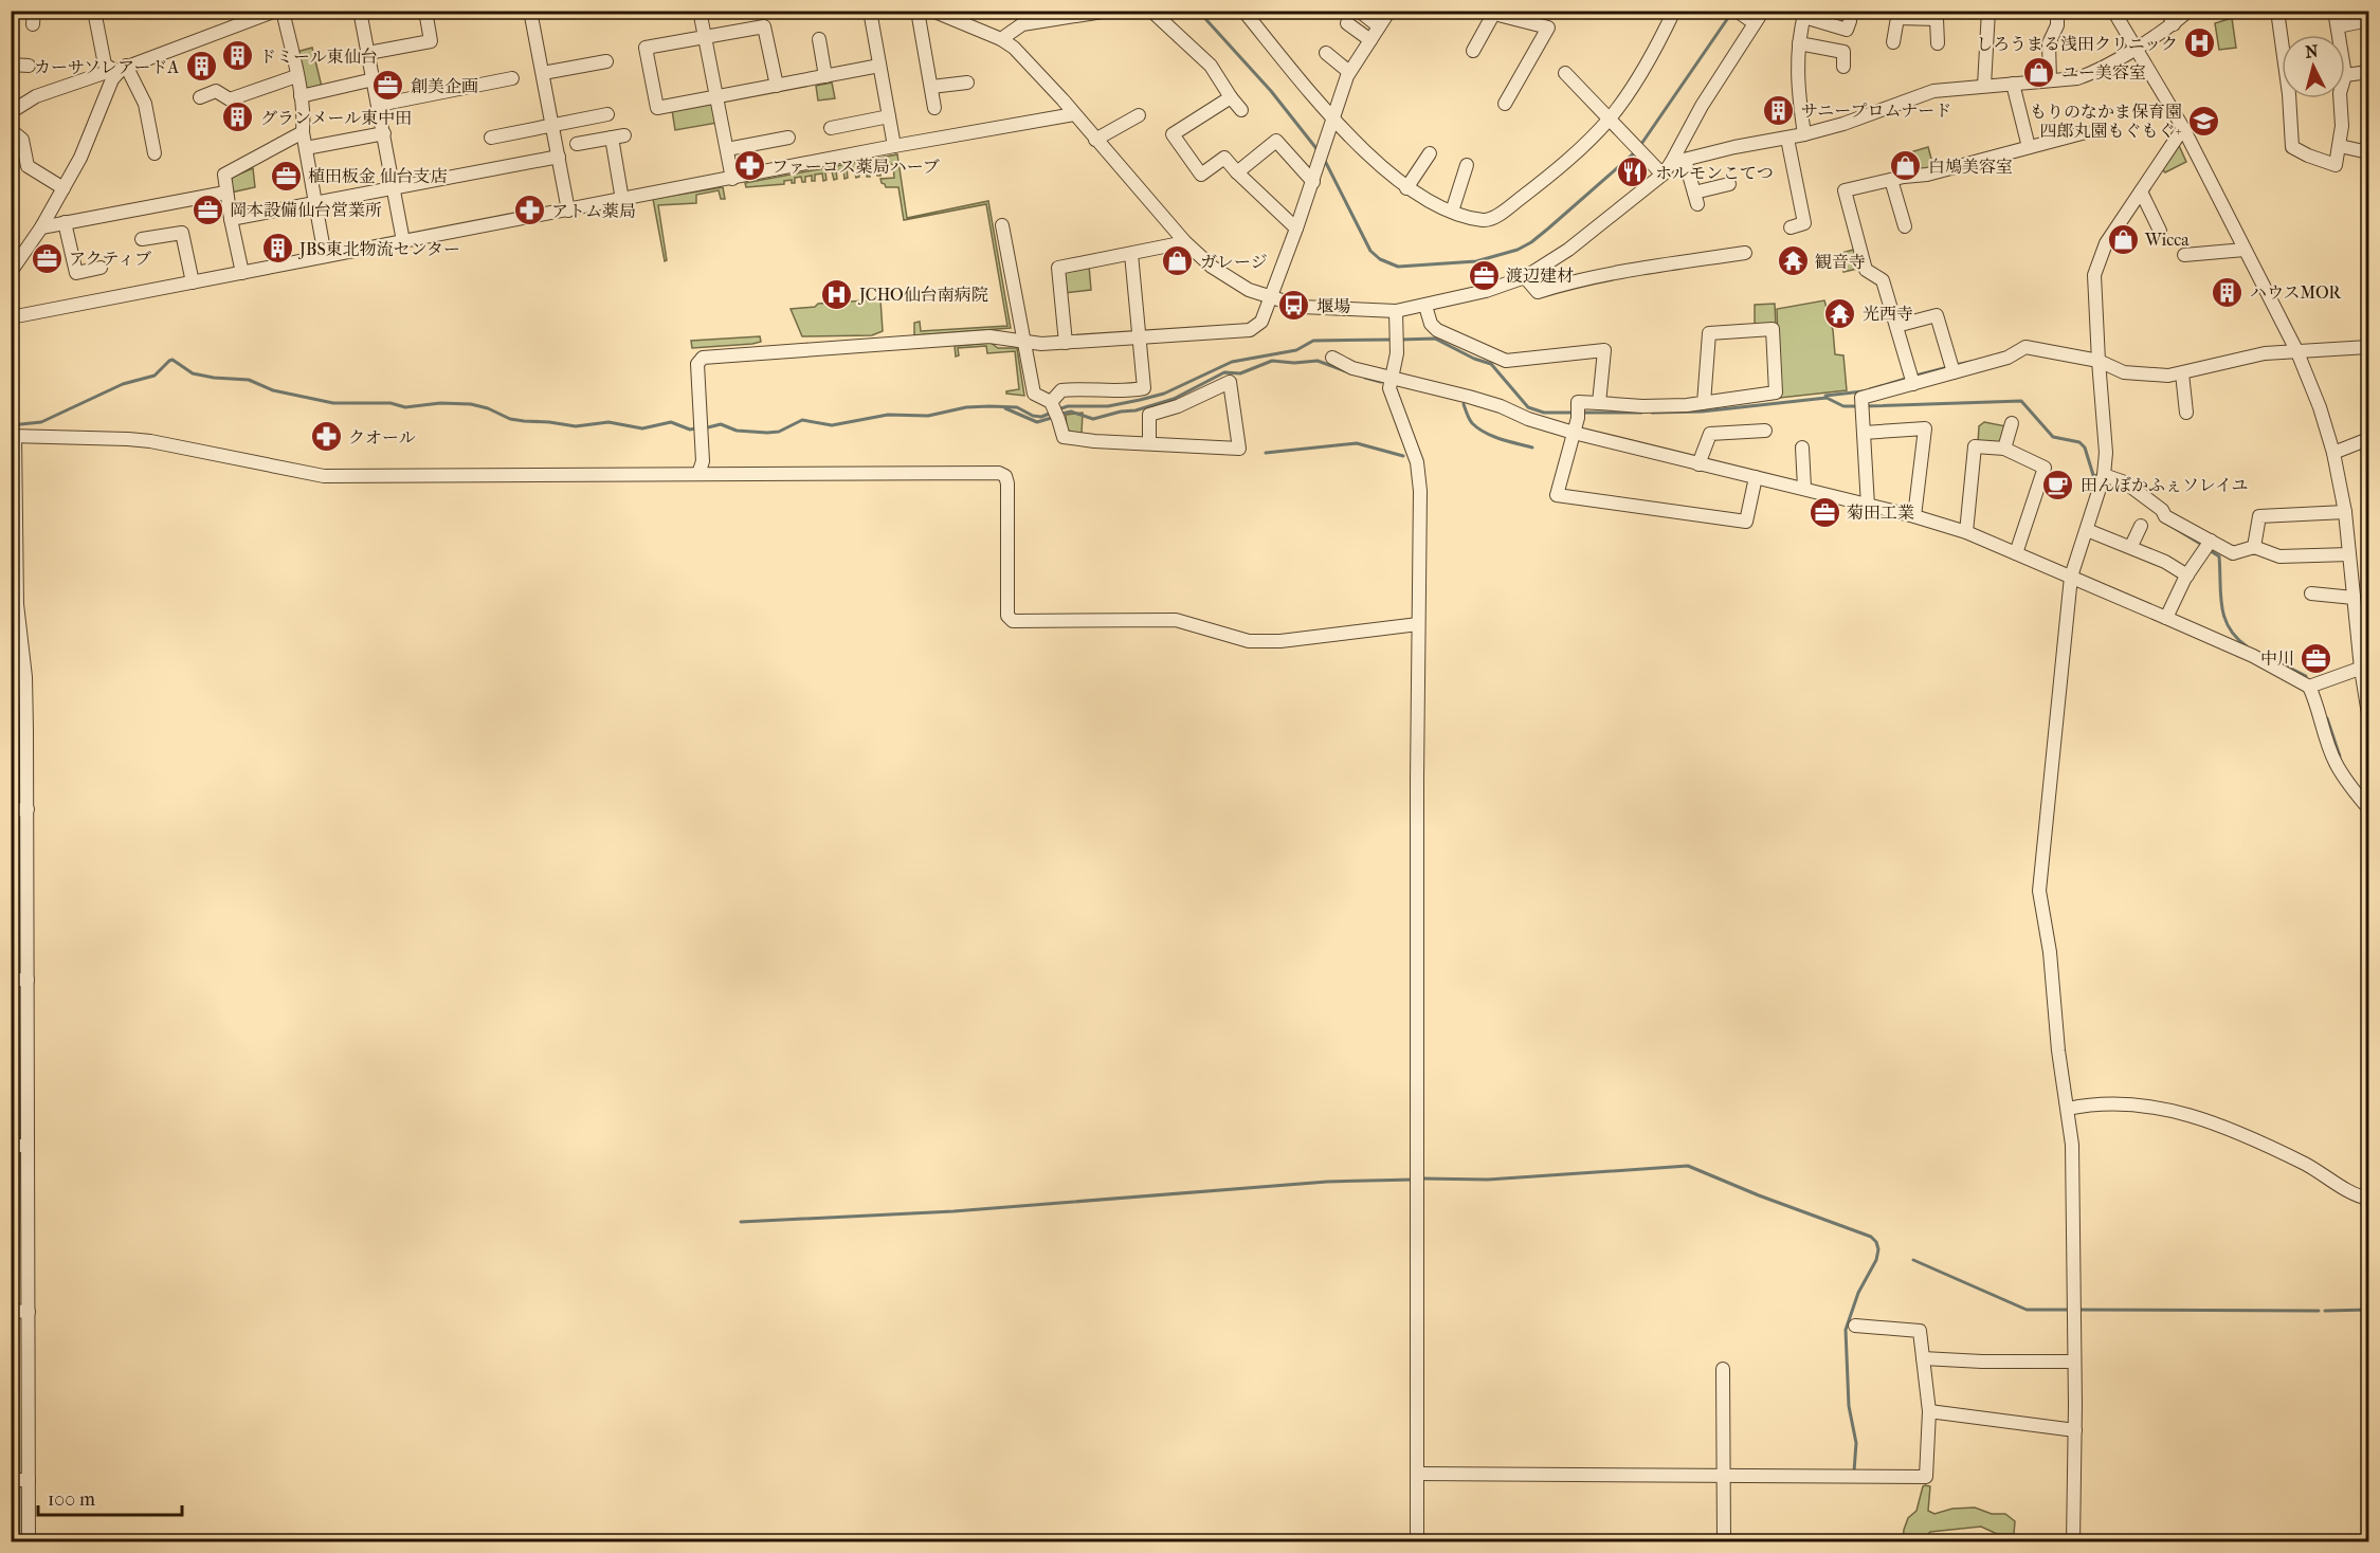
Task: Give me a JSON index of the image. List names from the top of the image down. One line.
{"places":{"hospital":["しろうまる浅田クリニック","JCHO仙台南病院"],"building":["ドミール東仙台","カーサソレアードA","サニープロムナード","グランメール東中田","JBS東北物流センター","ハウスMOR"],"shop":["ユー美容室","白鳩美容室","Wicca","ガレージ"],"office":["創美企画","植田板金 仙台支店","岡本設備仙台営業所","アクティブ","渡辺建材","菊田工業","中川"],"school or university":["もりのなかま保育園 四郎丸園もぐもぐ+"],"pharmacy":["ファーコス薬局ハーブ","アトム薬局","クオール"],"restaurant":["ホルモンこてつ"],"temple":["観音寺","光西寺"],"bus stop":["堰場"],"cafe":["田んぼかふぇソレイユ"]},"scale_bar":"100 m","north":"top"}
